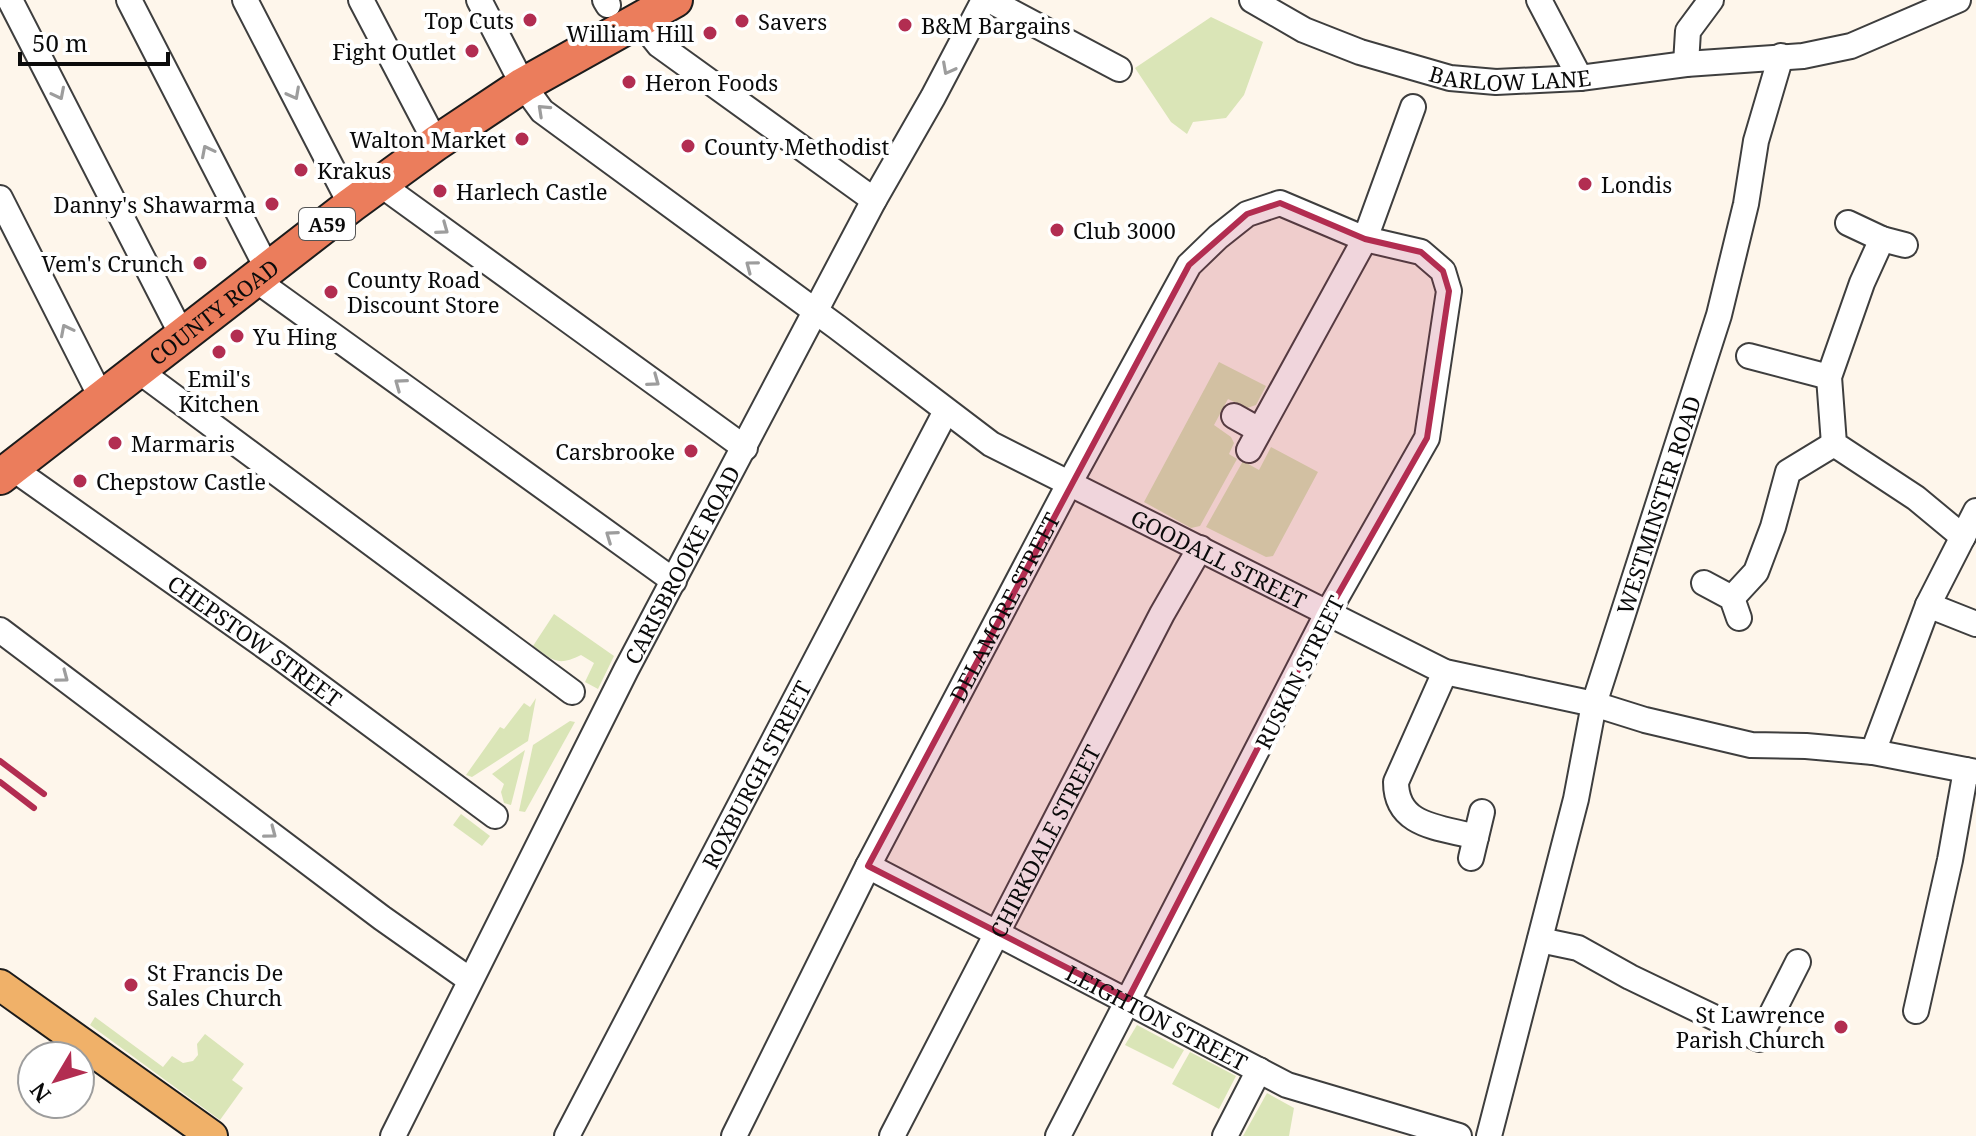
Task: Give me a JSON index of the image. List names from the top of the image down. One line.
{"streets":{"highway":["A59","COUNTY ROAD"],"street":["BARLOW LANE","WESTMINSTER ROAD","GOODALL STREET","CARISBROOKE ROAD","DELAMORE STREET","CHEPSTOW STREET","RUSKIN STREET","ROXBURGH STREET","CHIRKDALE STREET","LEIGHTON STREET"]},"crossings":[["BARLOW LANE","WESTMINSTER ROAD"],["COUNTY ROAD","GOODALL STREET"],["COUNTY ROAD","CHEPSTOW STREET"],["WESTMINSTER ROAD","GOODALL STREET"],["GOODALL STREET","CARISBROOKE ROAD"],["GOODALL STREET","DELAMORE STREET"],["GOODALL STREET","RUSKIN STREET"],["GOODALL STREET","ROXBURGH STREET"],["GOODALL STREET","CHIRKDALE STREET"],["DELAMORE STREET","RUSKIN STREET"],["DELAMORE STREET","LEIGHTON STREET"],["RUSKIN STREET","LEIGHTON STREET"],["CHIRKDALE STREET","LEIGHTON STREET"]],"places":["Top Cuts","Savers","B&M Bargains","William Hill","Fight Outlet","Heron Foods","Walton Market","County Methodist","Krakus","Londis","Harlech Castle","Danny's Shawarma","Club 3000","Vem's Crunch","County Road Discount Store","Yu Hing","Emil's Kitchen","Marmaris","Carsbrooke","Chepstow Castle","St Francis De Sales Church","St Lawrence Parish Church"],"scale_bar":"50 m","north":"bottom left"}
